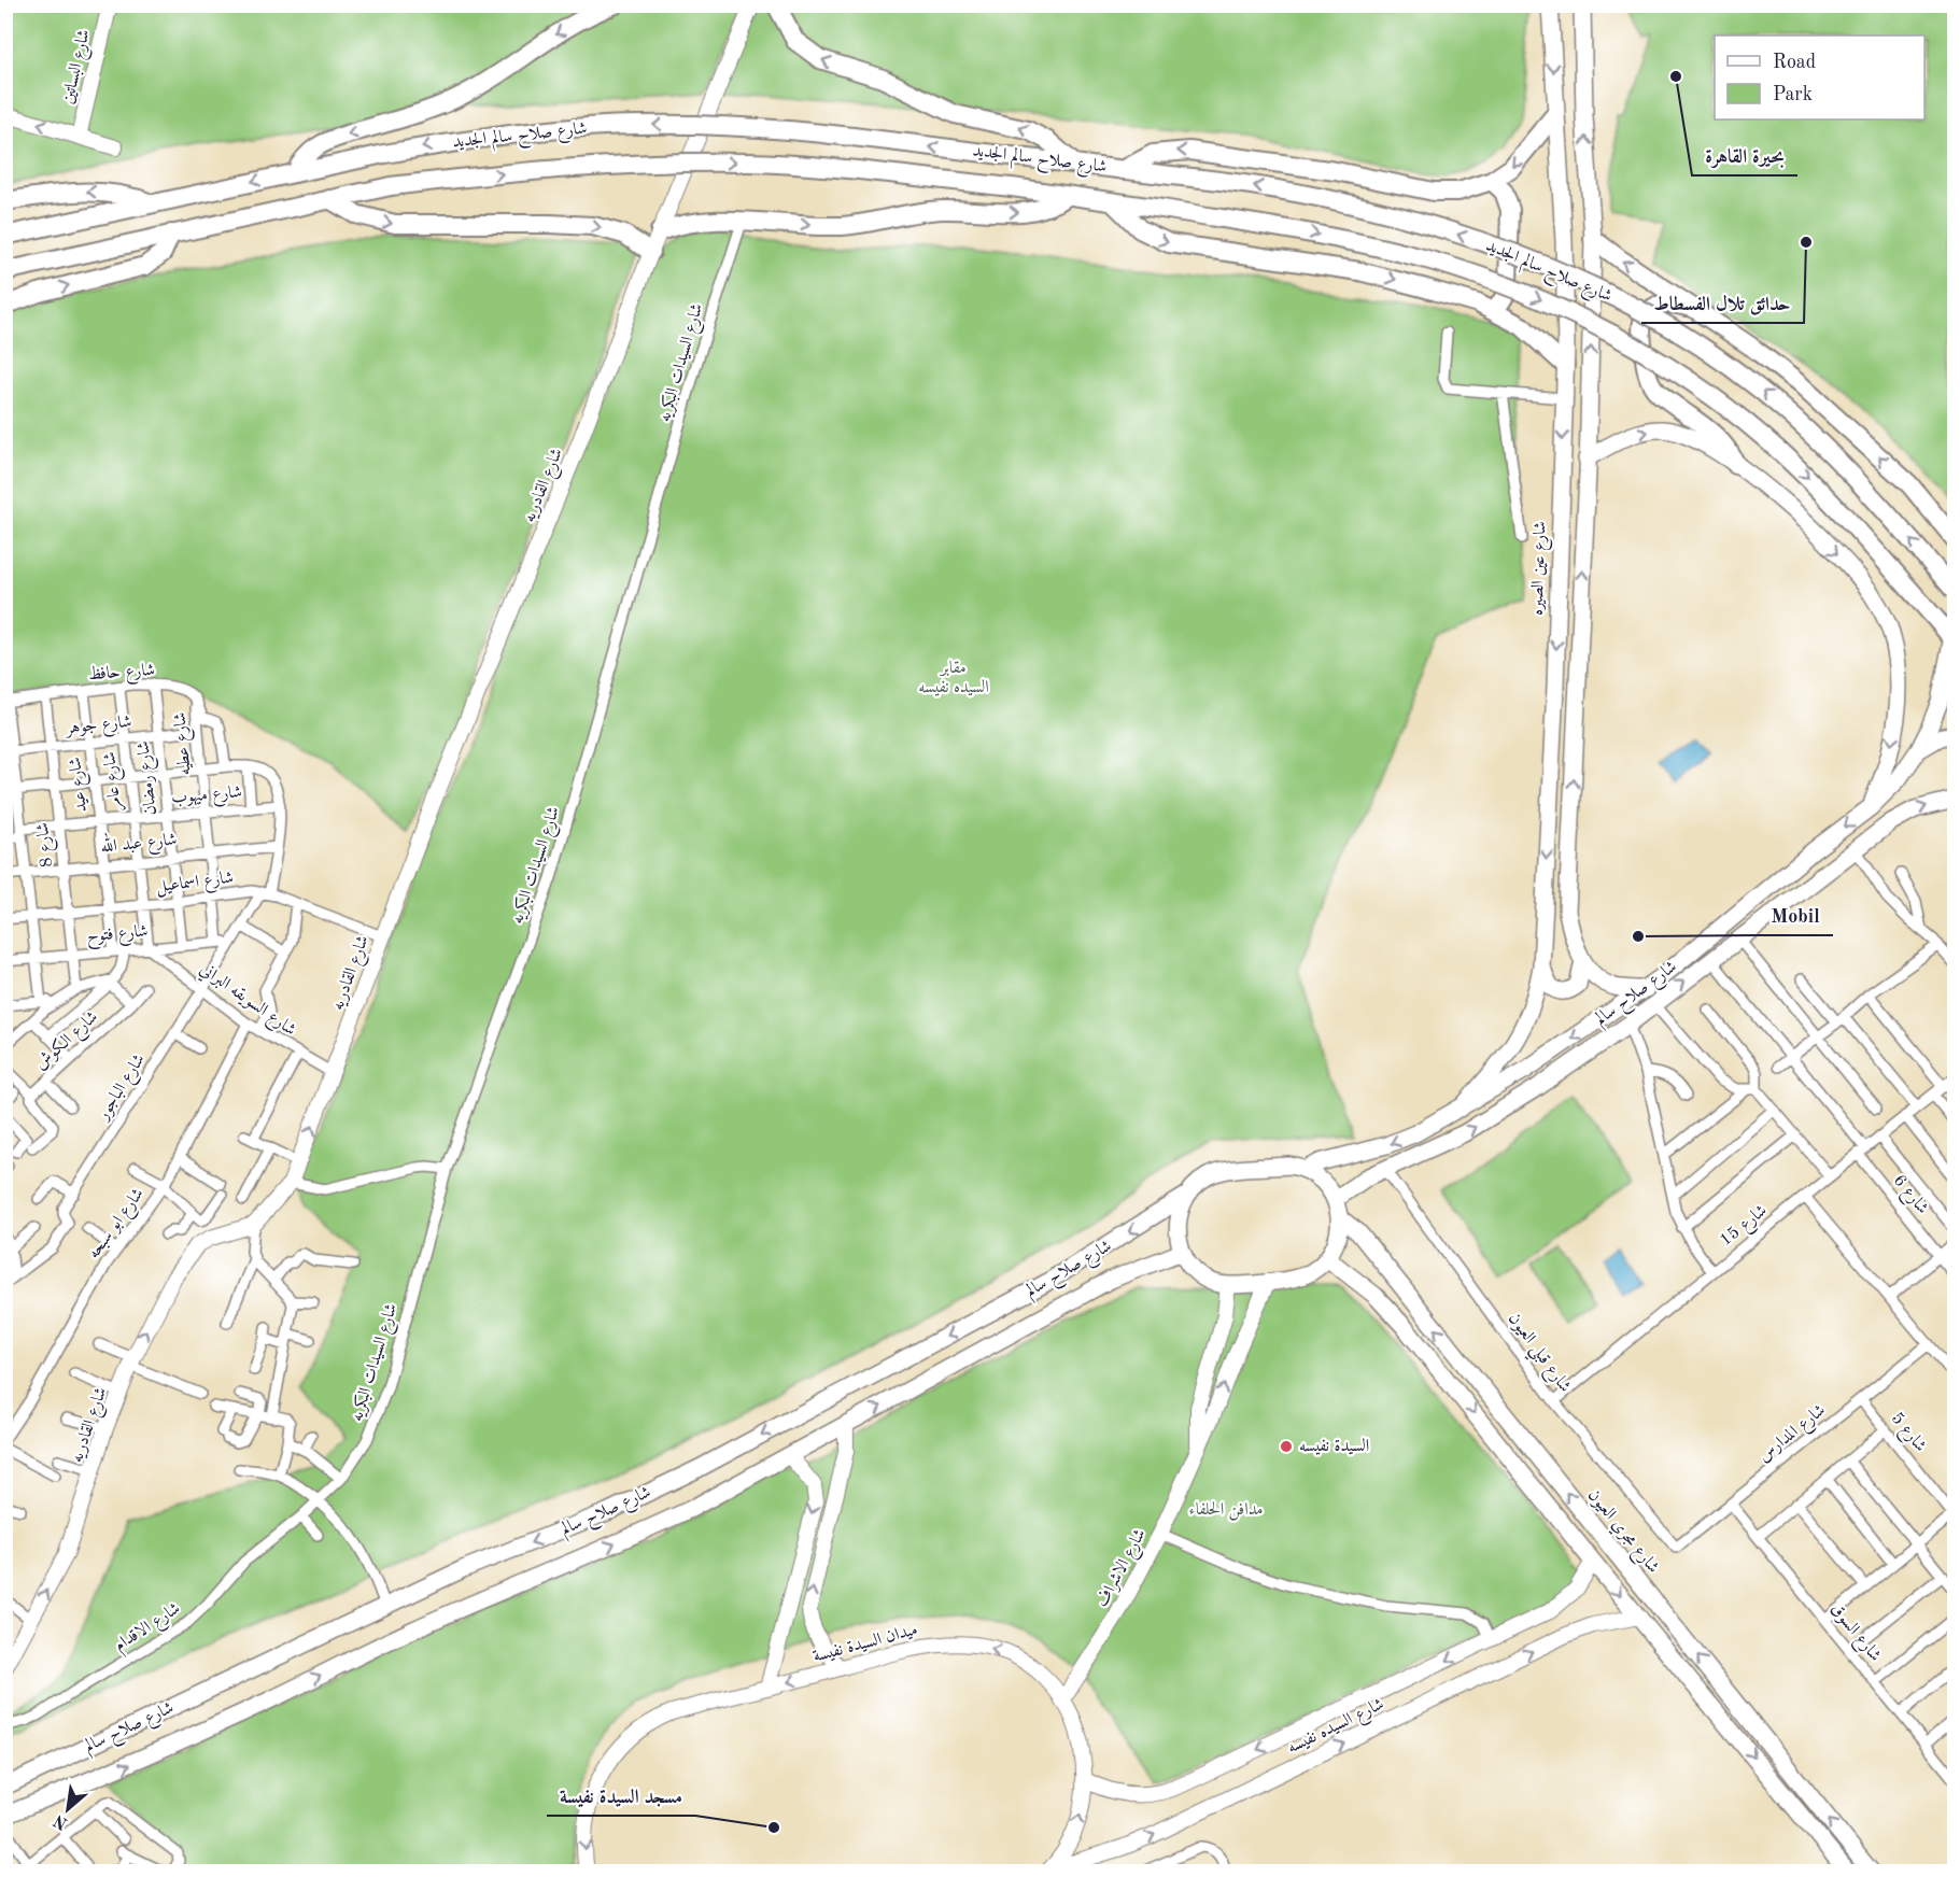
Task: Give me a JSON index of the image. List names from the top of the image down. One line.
{"streets":{"highway":["شارع صلاح سالم الجديد","شارع صلاح سالم"],"main road":["شارع عين الصيره","شارع مجري العيون"],"street":["شارع البساتين","شارع السيدات البكريه","شارع القادريه","شارع حافظ","شارع جوهر","شارع عطيه","شارع رمضان","شارع عامر","شارع عيد","شارع ميهوب","شارع عبد الله","شارع 8","شارع اسماعيل","شارع فتوح","شارع السويقه البراني","شارع الكوش","شارع الباجور","شارع 6","شارع ابو سبحه","شارع 15","شارع قبلي العيون","شارع 5","شارع المدارس","شارع الاشراف","شارع الاقدام","شارع السوق","ميدان السيدة نفيسة","شارع السيده نفيسه"]},"crossings":[["شارع صلاح سالم الجديد","شارع صلاح سالم"],["شارع السيدات البكريه","شارع الاقدام"],["شارع القادريه","شارع اسماعيل"],["شارع القادريه","شارع السويقه البراني"],["شارع عين الصيره","شارع صلاح سالم"],["شارع حافظ","شارع عطيه"],["شارع حافظ","شارع رمضان"],["شارع حافظ","شارع عامر"],["شارع حافظ","شارع عيد"],["شارع حافظ","شارع 8"],["شارع جوهر","شارع عطيه"],["شارع جوهر","شارع رمضان"],["شارع جوهر","شارع عامر"],["شارع جوهر","شارع عيد"],["شارع جوهر","شارع 8"],["شارع عطيه","شارع ميهوب"],["شارع عطيه","شارع عبد الله"],["شارع عطيه","شارع اسماعيل"],["شارع عطيه","شارع فتوح"],["شارع رمضان","شارع ميهوب"],["شارع رمضان","شارع عبد الله"],["شارع رمضان","شارع اسماعيل"],["شارع رمضان","شارع فتوح"],["شارع عامر","شارع ميهوب"],["شارع عامر","شارع عبد الله"],["شارع عامر","شارع اسماعيل"],["شارع عامر","شارع فتوح"],["شارع عامر","شارع السويقه البراني"],["شارع عيد","شارع ميهوب"],["شارع عيد","شارع عبد الله"],["شارع عيد","شارع اسماعيل"],["شارع عيد","شارع فتوح"],["شارع ميهوب","شارع 8"],["شارع عبد الله","شارع 8"],["شارع 8","شارع اسماعيل"],["شارع 8","شارع فتوح"],["شارع اسماعيل","شارع الباجور"],["شارع فتوح","شارع السويقه البراني"],["شارع فتوح","شارع الباجور"],["شارع صلاح سالم","شارع 6"],["شارع صلاح سالم","شارع قبلي العيون"],["شارع صلاح سالم","شارع مجري العيون"],["شارع صلاح سالم","شارع الاشراف"],["شارع السويقه البراني","شارع الباجور"],["شارع السويقه البراني","شارع ابو سبحه"],["شارع 6","شارع 15"],["شارع 15","شارع قبلي العيون"],["شارع قبلي العيون","شارع المدارس"],["شارع 5","شارع المدارس"],["شارع المدارس","شارع السوق"],["شارع مجري العيون","شارع الاشراف"],["شارع الاشراف","ميدان السيدة نفيسة"],["ميدان السيدة نفيسة","شارع السيده نفيسه"]],"parks":["مقابر السيده نفيسه","مدافن الحلفاء"],"places":["بحيرة القاهرة","حدائق تلال الفسطاط","Mobil","السيدة نفيسه","مسجد السيدة نفيسة"],"legend":["Road","Park"],"north":"bottom left"}
